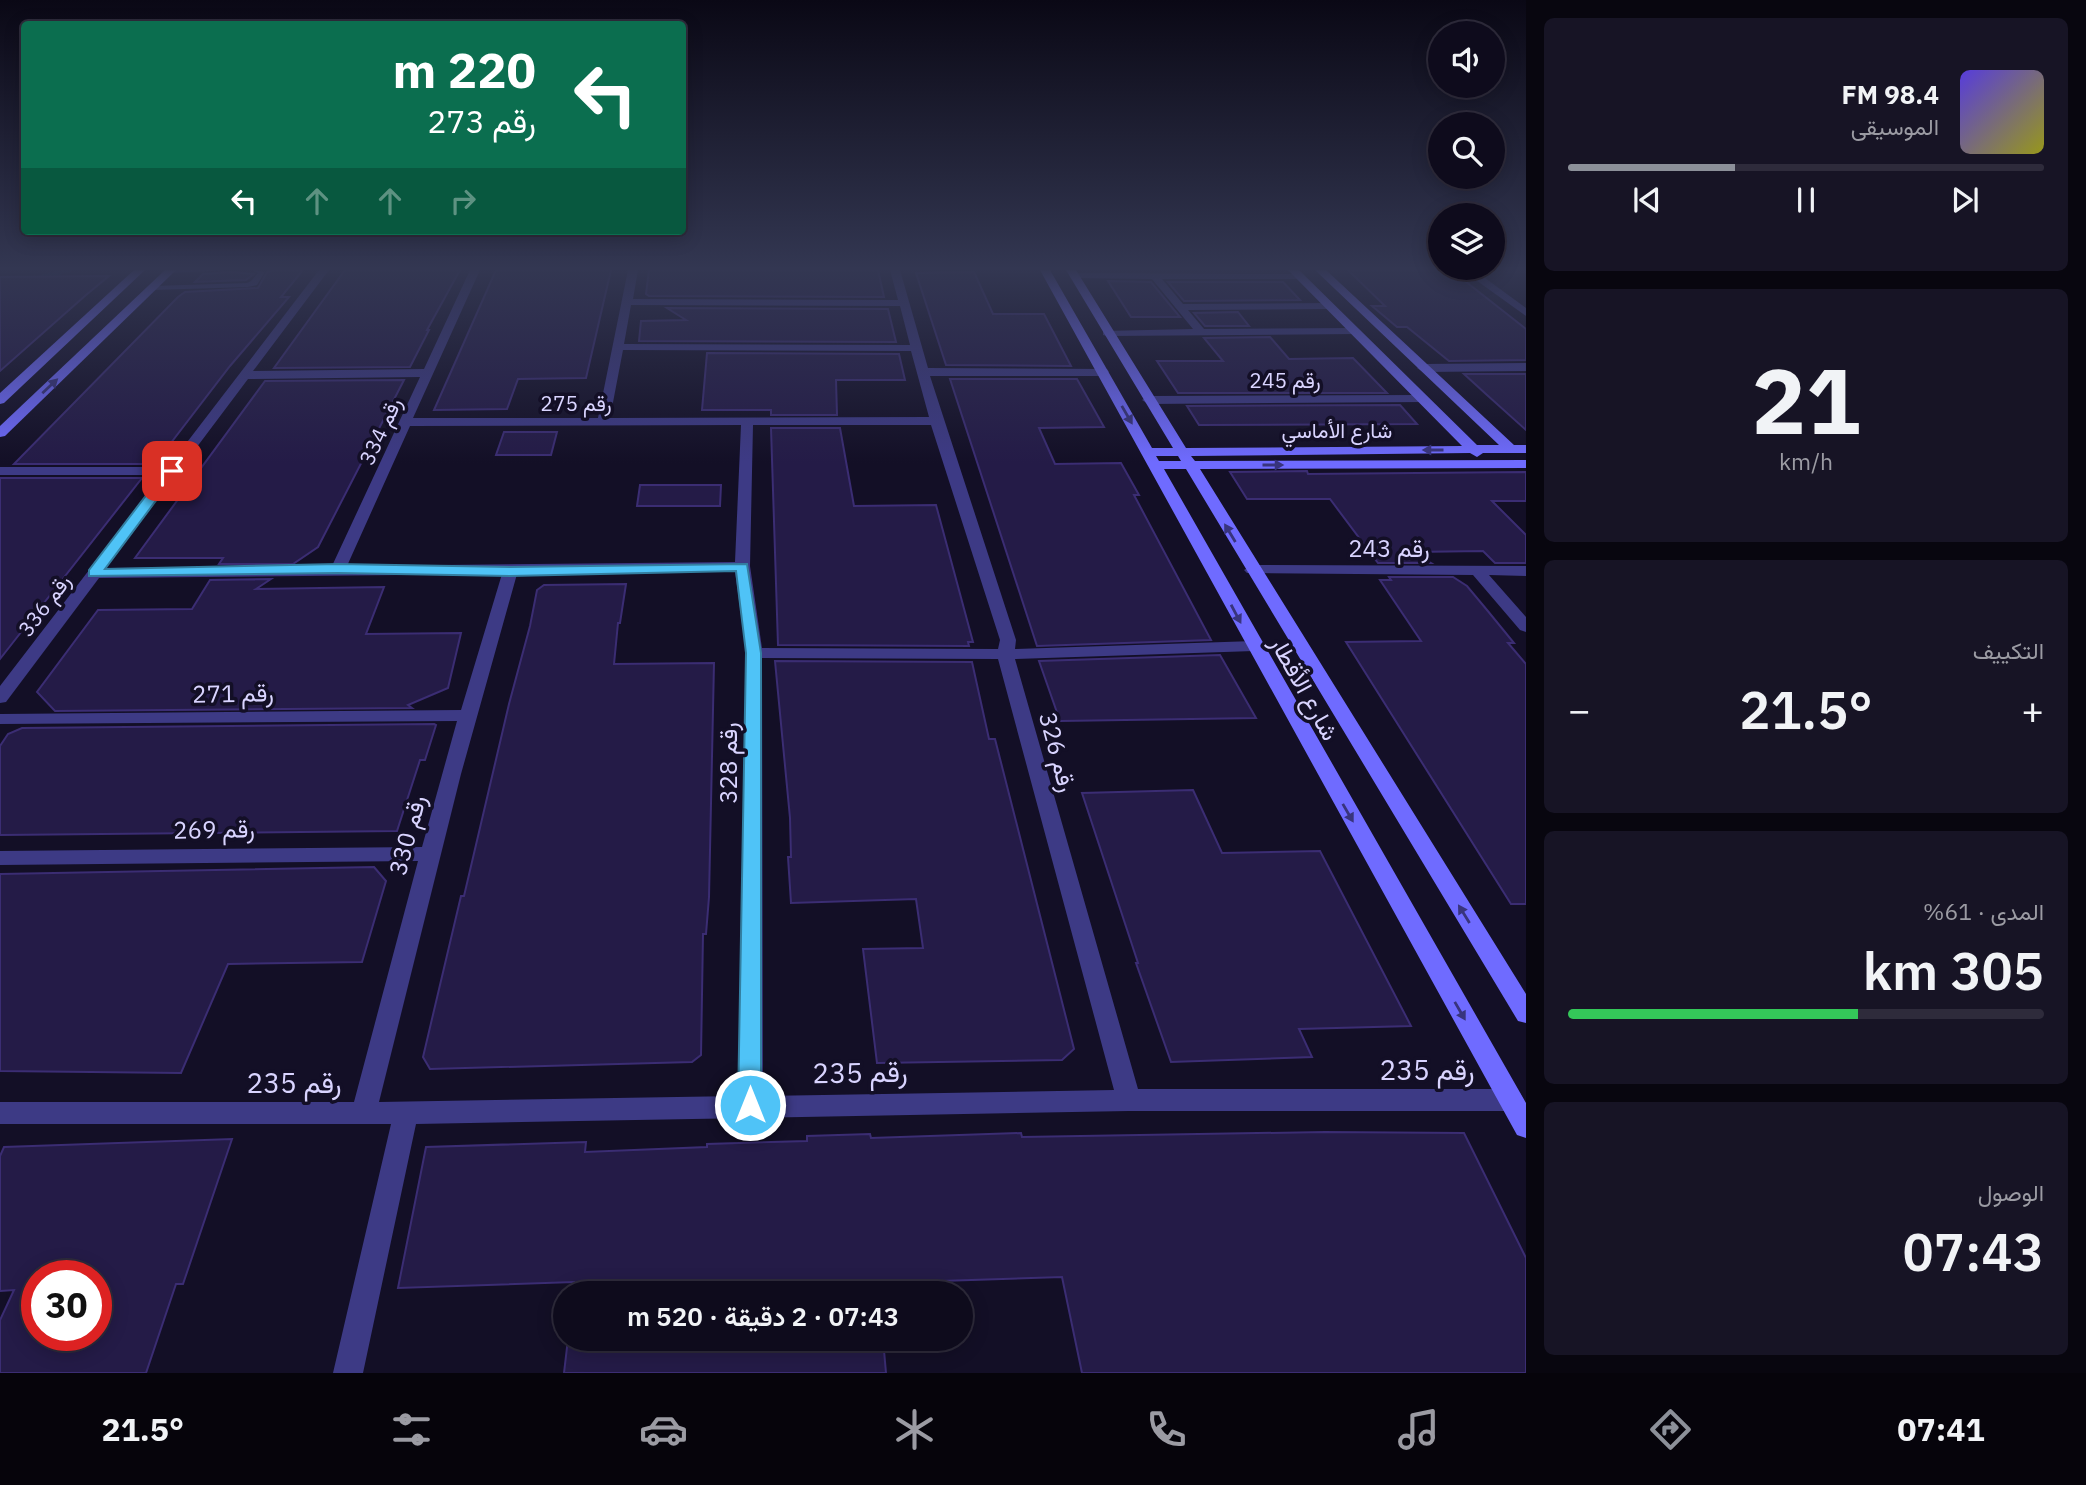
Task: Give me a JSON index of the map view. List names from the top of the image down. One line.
{"streets":{"street":["رقم 245","رقم 275","شارع الأماسي","رقم 334","رقم 243","رقم 336","شارع الأقطار","رقم 271","رقم 326","رقم 328","رقم 269","رقم 330","رقم 235"]},"crossings":[["رقم 245","شارع الأقطار"],["رقم 275","رقم 334"],["رقم 275","رقم 326"],["رقم 275","رقم 328"],["شارع الأماسي","شارع الأقطار"],["رقم 243","شارع الأقطار"],["شارع الأقطار","رقم 235"],["رقم 271","رقم 330"],["رقم 326","رقم 235"],["رقم 328","رقم 235"],["رقم 269","رقم 330"],["رقم 330","رقم 235"]],"page":{"turn":["220 m","رقم 273"],"song":["98.4 FM","الموسيقى"],"tile":[["21","km/h"],"التكييف",["المدى · 61%","305 km"],["الوصول","07:43"]],"heat":["−","21.5°","+"],"limit":"30","trip":"07:43 · 2 دقيقة · 520 m","tabs":["07:41","21.5°"]}}
